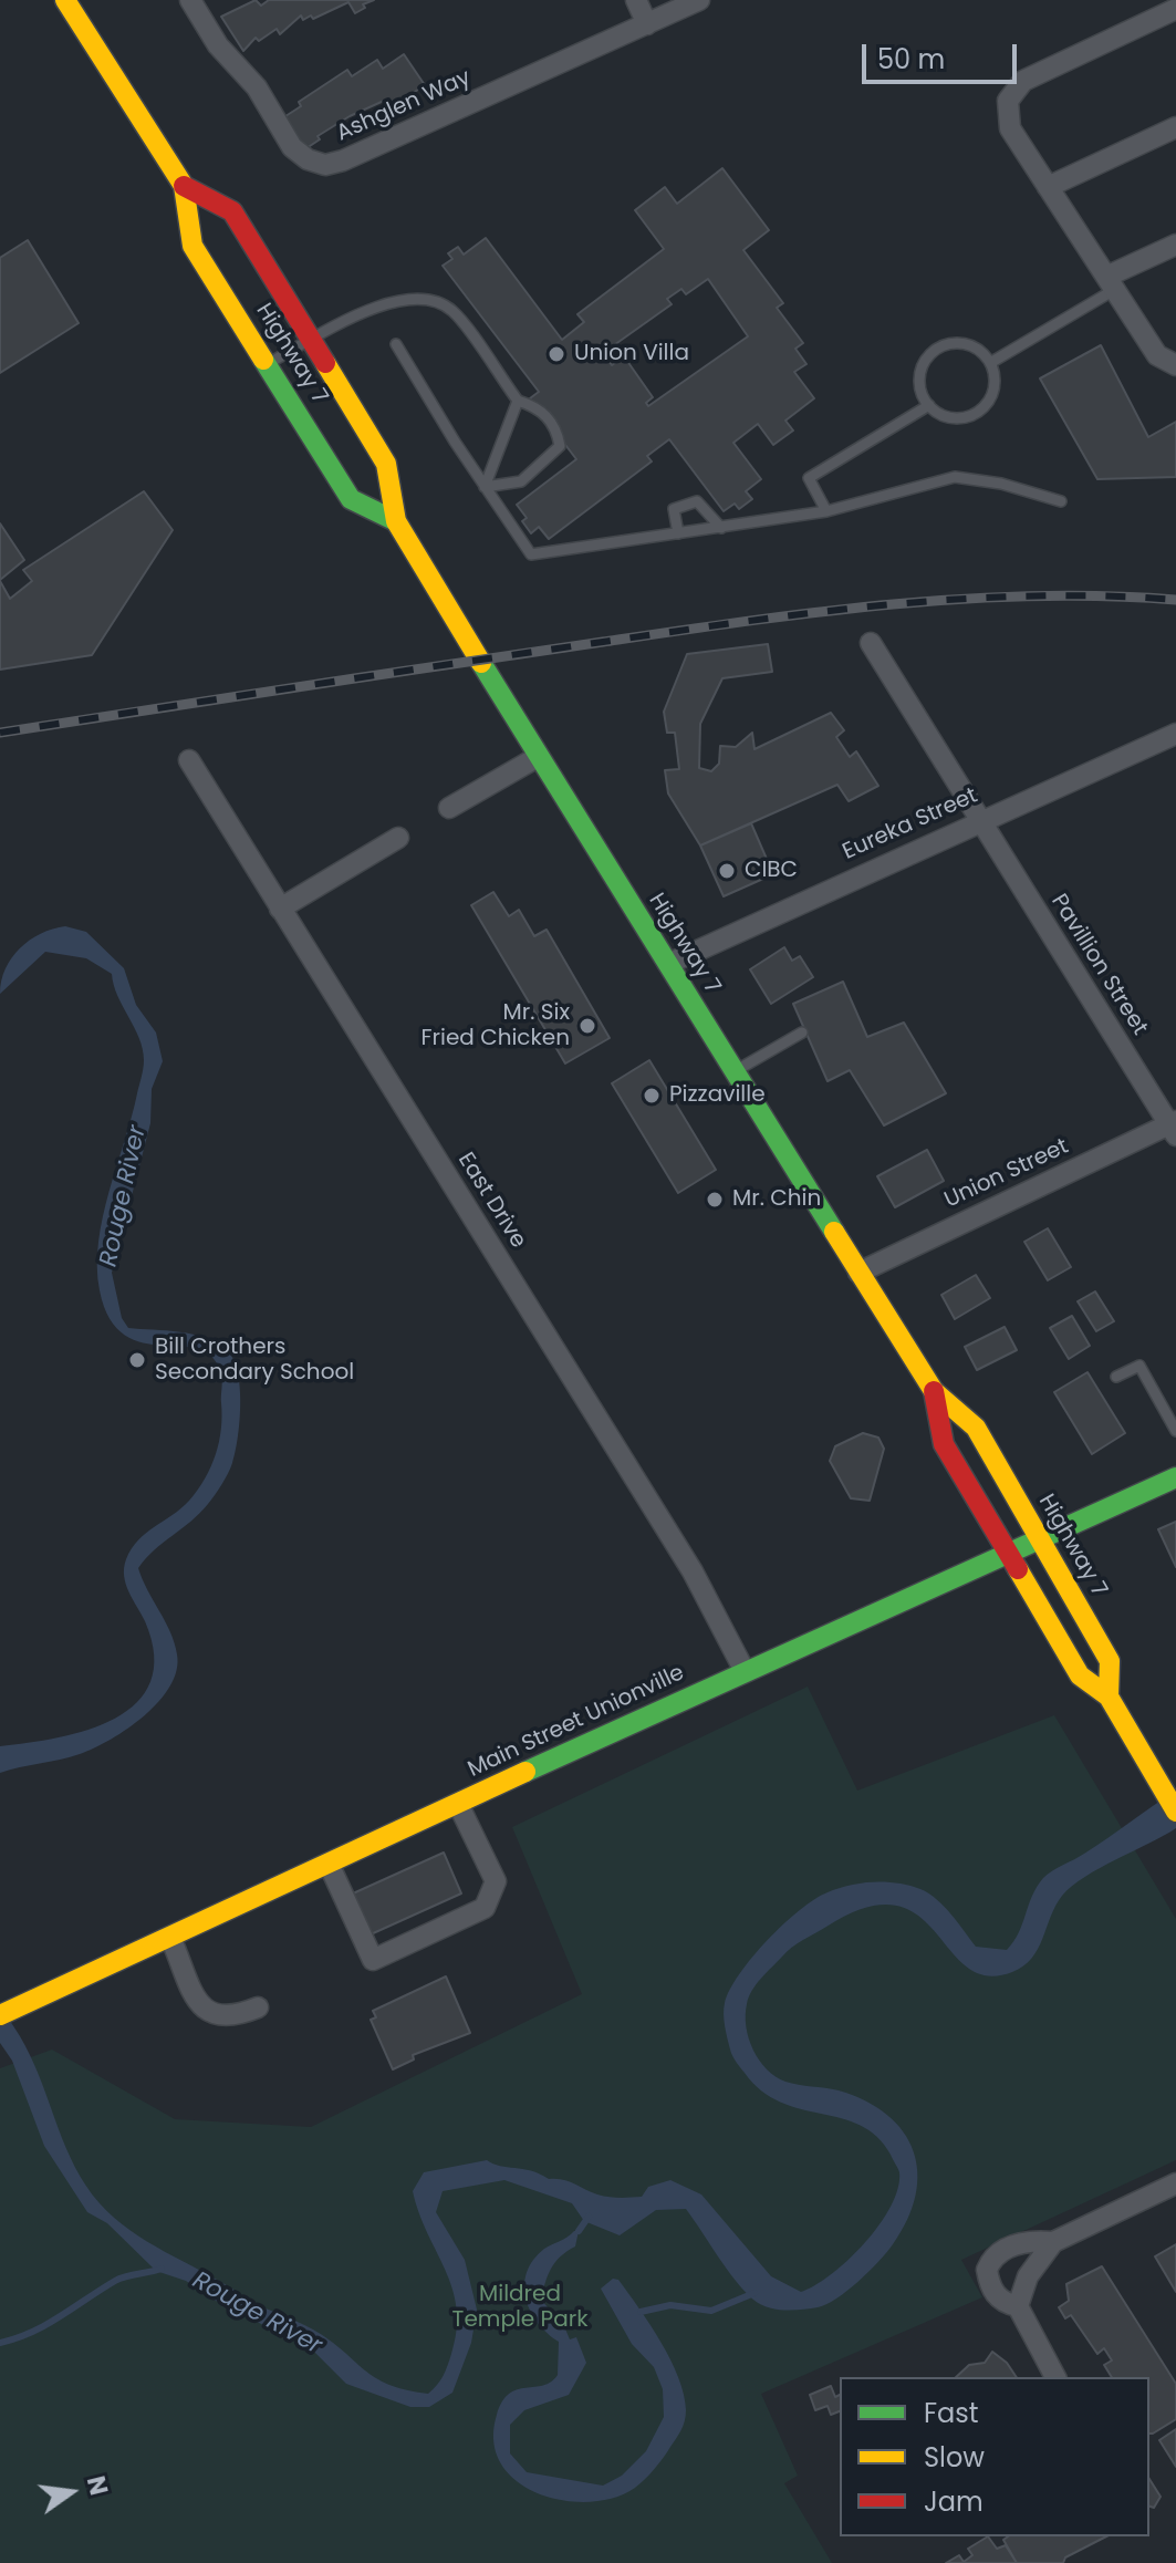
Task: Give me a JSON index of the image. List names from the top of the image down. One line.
{"streets":{"main road":["Highway 7","Main Street Unionville"],"street":["Ashglen Way","Eureka Street","Pavillion Street","Union Street","East Drive"]},"crossings":[["Highway 7","Eureka Street"],["Highway 7","Union Street"],["Highway 7","Main Street Unionville"],["Eureka Street","Pavillion Street"],["Pavillion Street","Union Street"],["East Drive","Main Street Unionville"]],"water":["Rouge River"],"parks":["Mildred Temple Park"],"places":["Union Villa","CIBC","Mr. Six Fried Chicken","Pizzaville","Mr. Chin","Bill Crothers Secondary School"],"legend":["Fast","Slow","Jam"],"scale_bar":"50 m","north":"right"}
